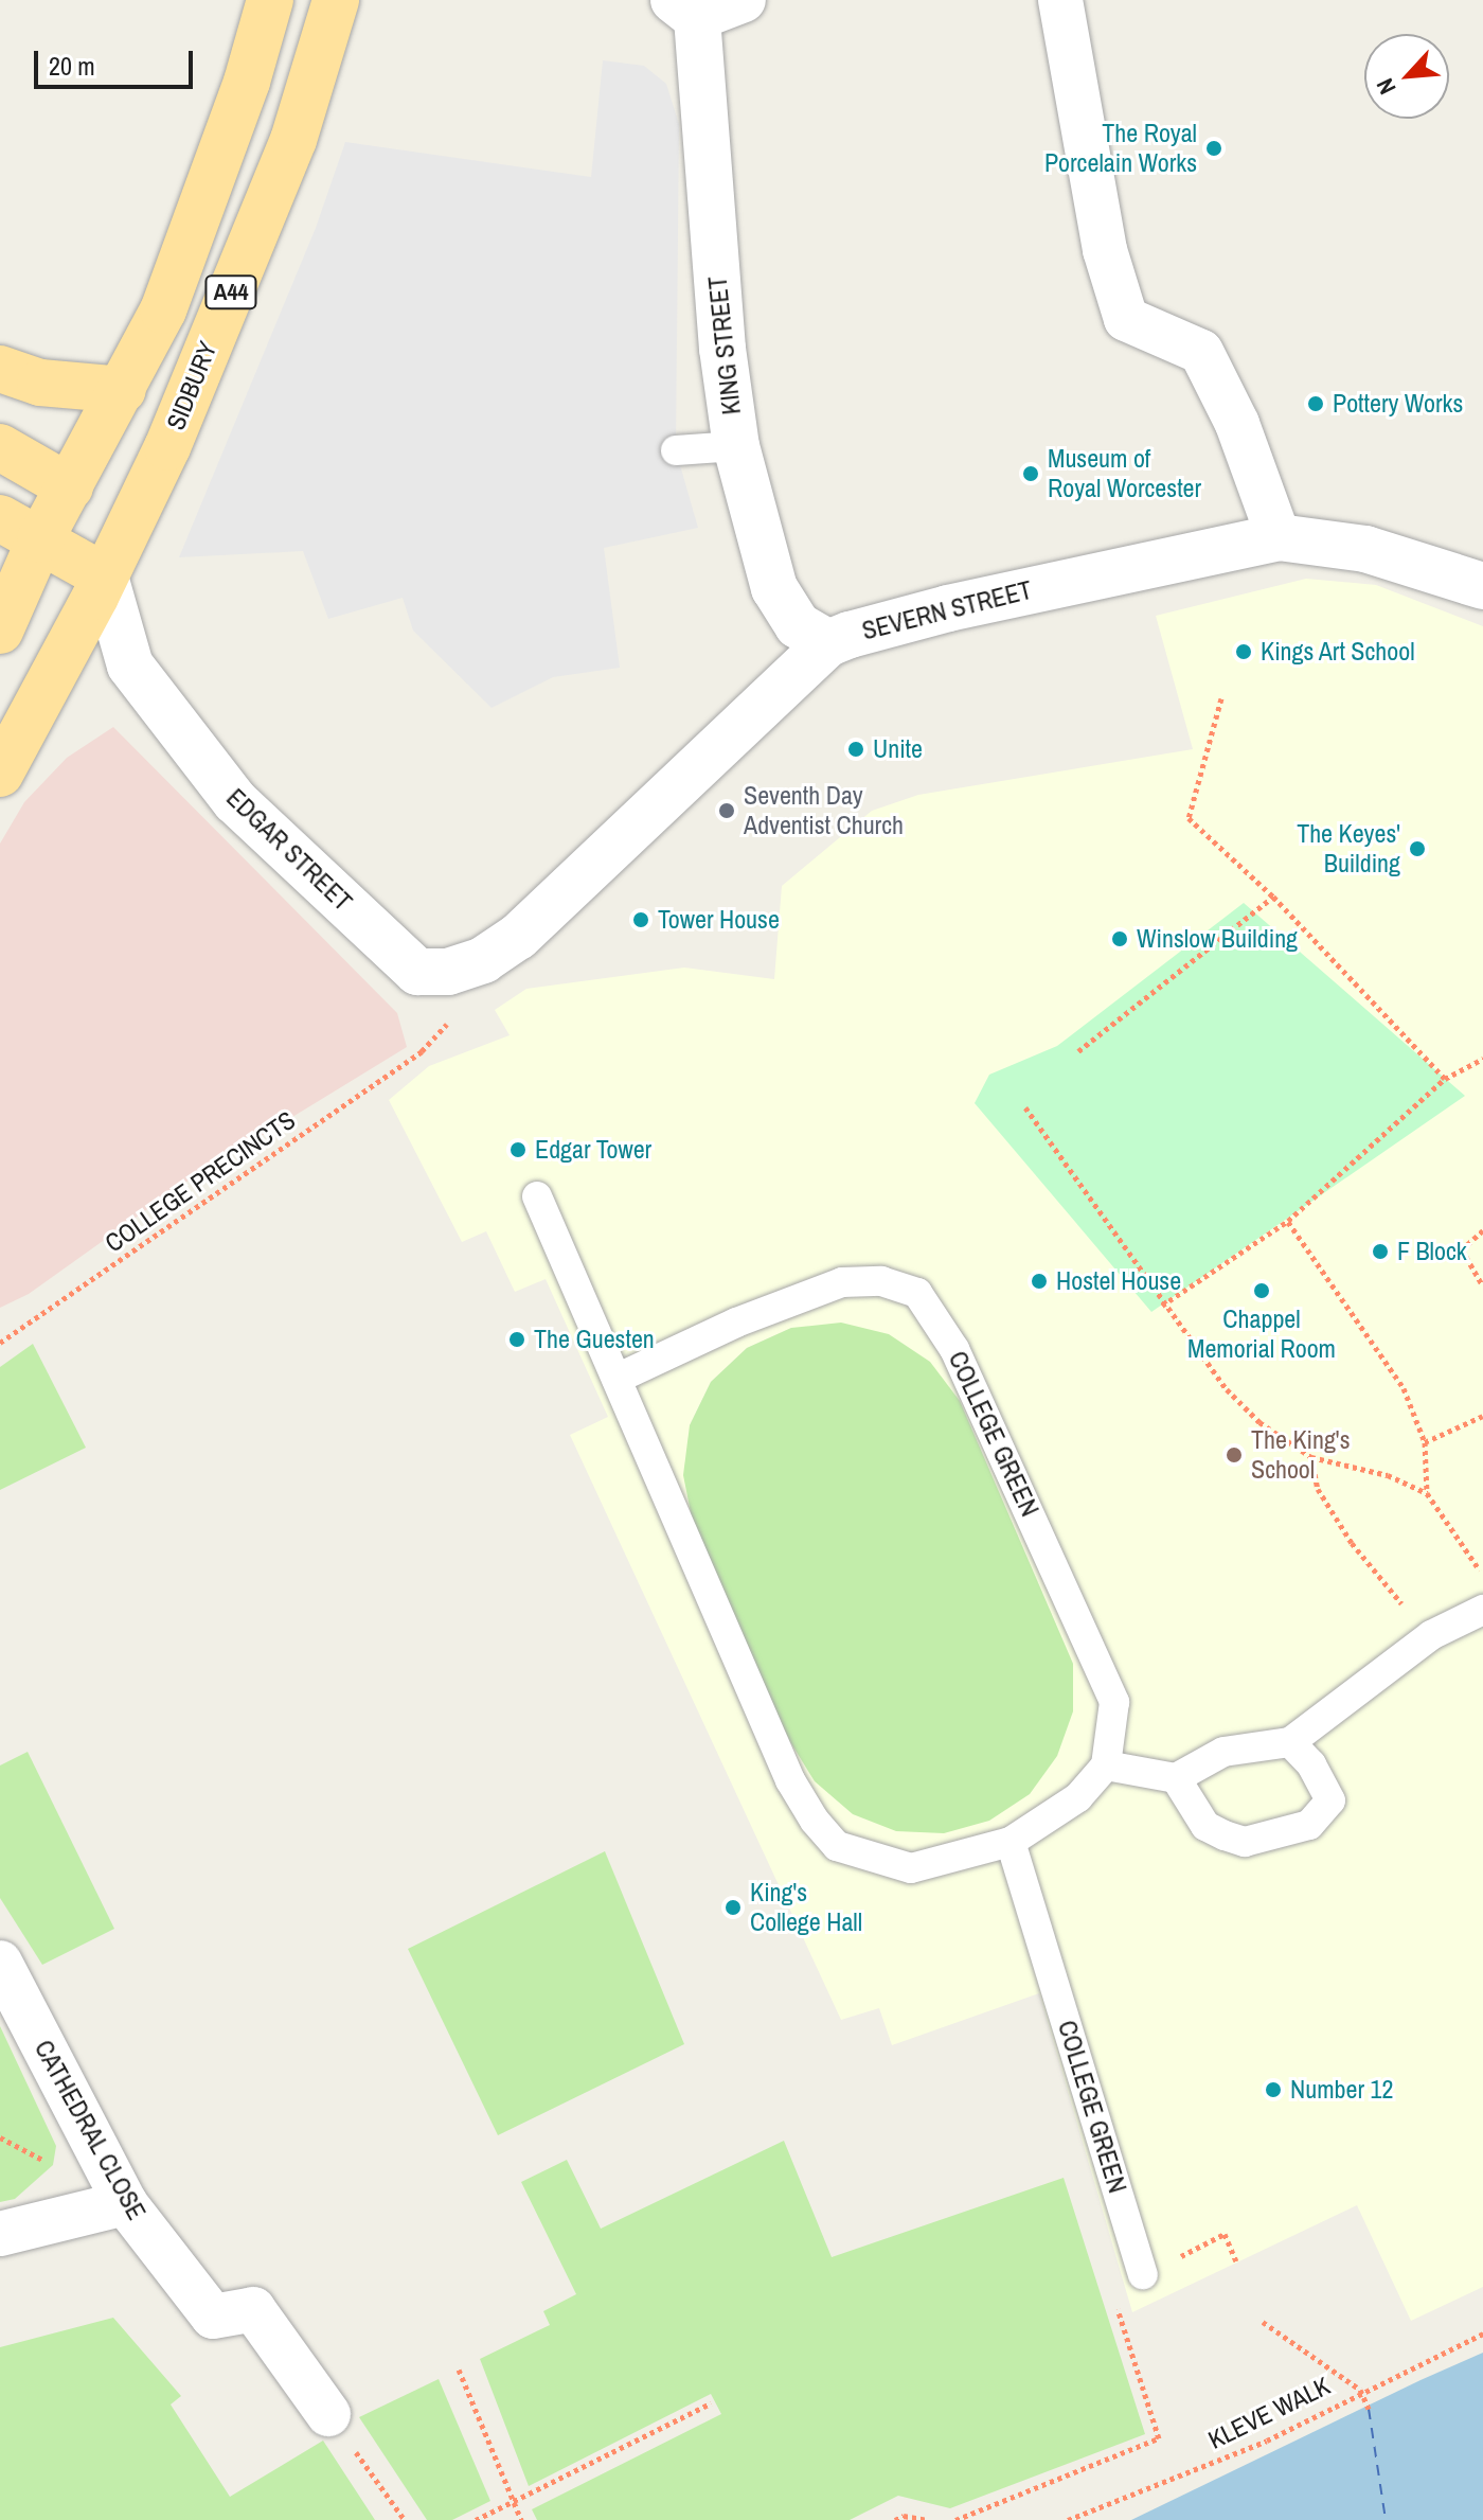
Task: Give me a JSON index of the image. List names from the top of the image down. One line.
{"streets":{"main road":["A44","SIDBURY"],"street":["KING STREET","SEVERN STREET","EDGAR STREET","CATHEDRAL CLOSE"],"lane":["COLLEGE GREEN"],"path":["COLLEGE PRECINCTS","KLEVE WALK"]},"crossings":[["A44","SIDBURY"],["A44","EDGAR STREET"],["KING STREET","SEVERN STREET"],["SIDBURY","EDGAR STREET"],["SEVERN STREET","EDGAR STREET"]],"places":["The Royal Porcelain Works","Pottery Works","Museum of Royal Worcester","Kings Art School","Unite","Seventh Day Adventist Church","The Keyes' Building","Tower House","Winslow Building","Edgar Tower","F Block","Hostel House","Chappel Memorial Room","The Guesten","The King's School","King's College Hall","Number 12"],"scale_bar":"20 m","north":"bottom left"}
